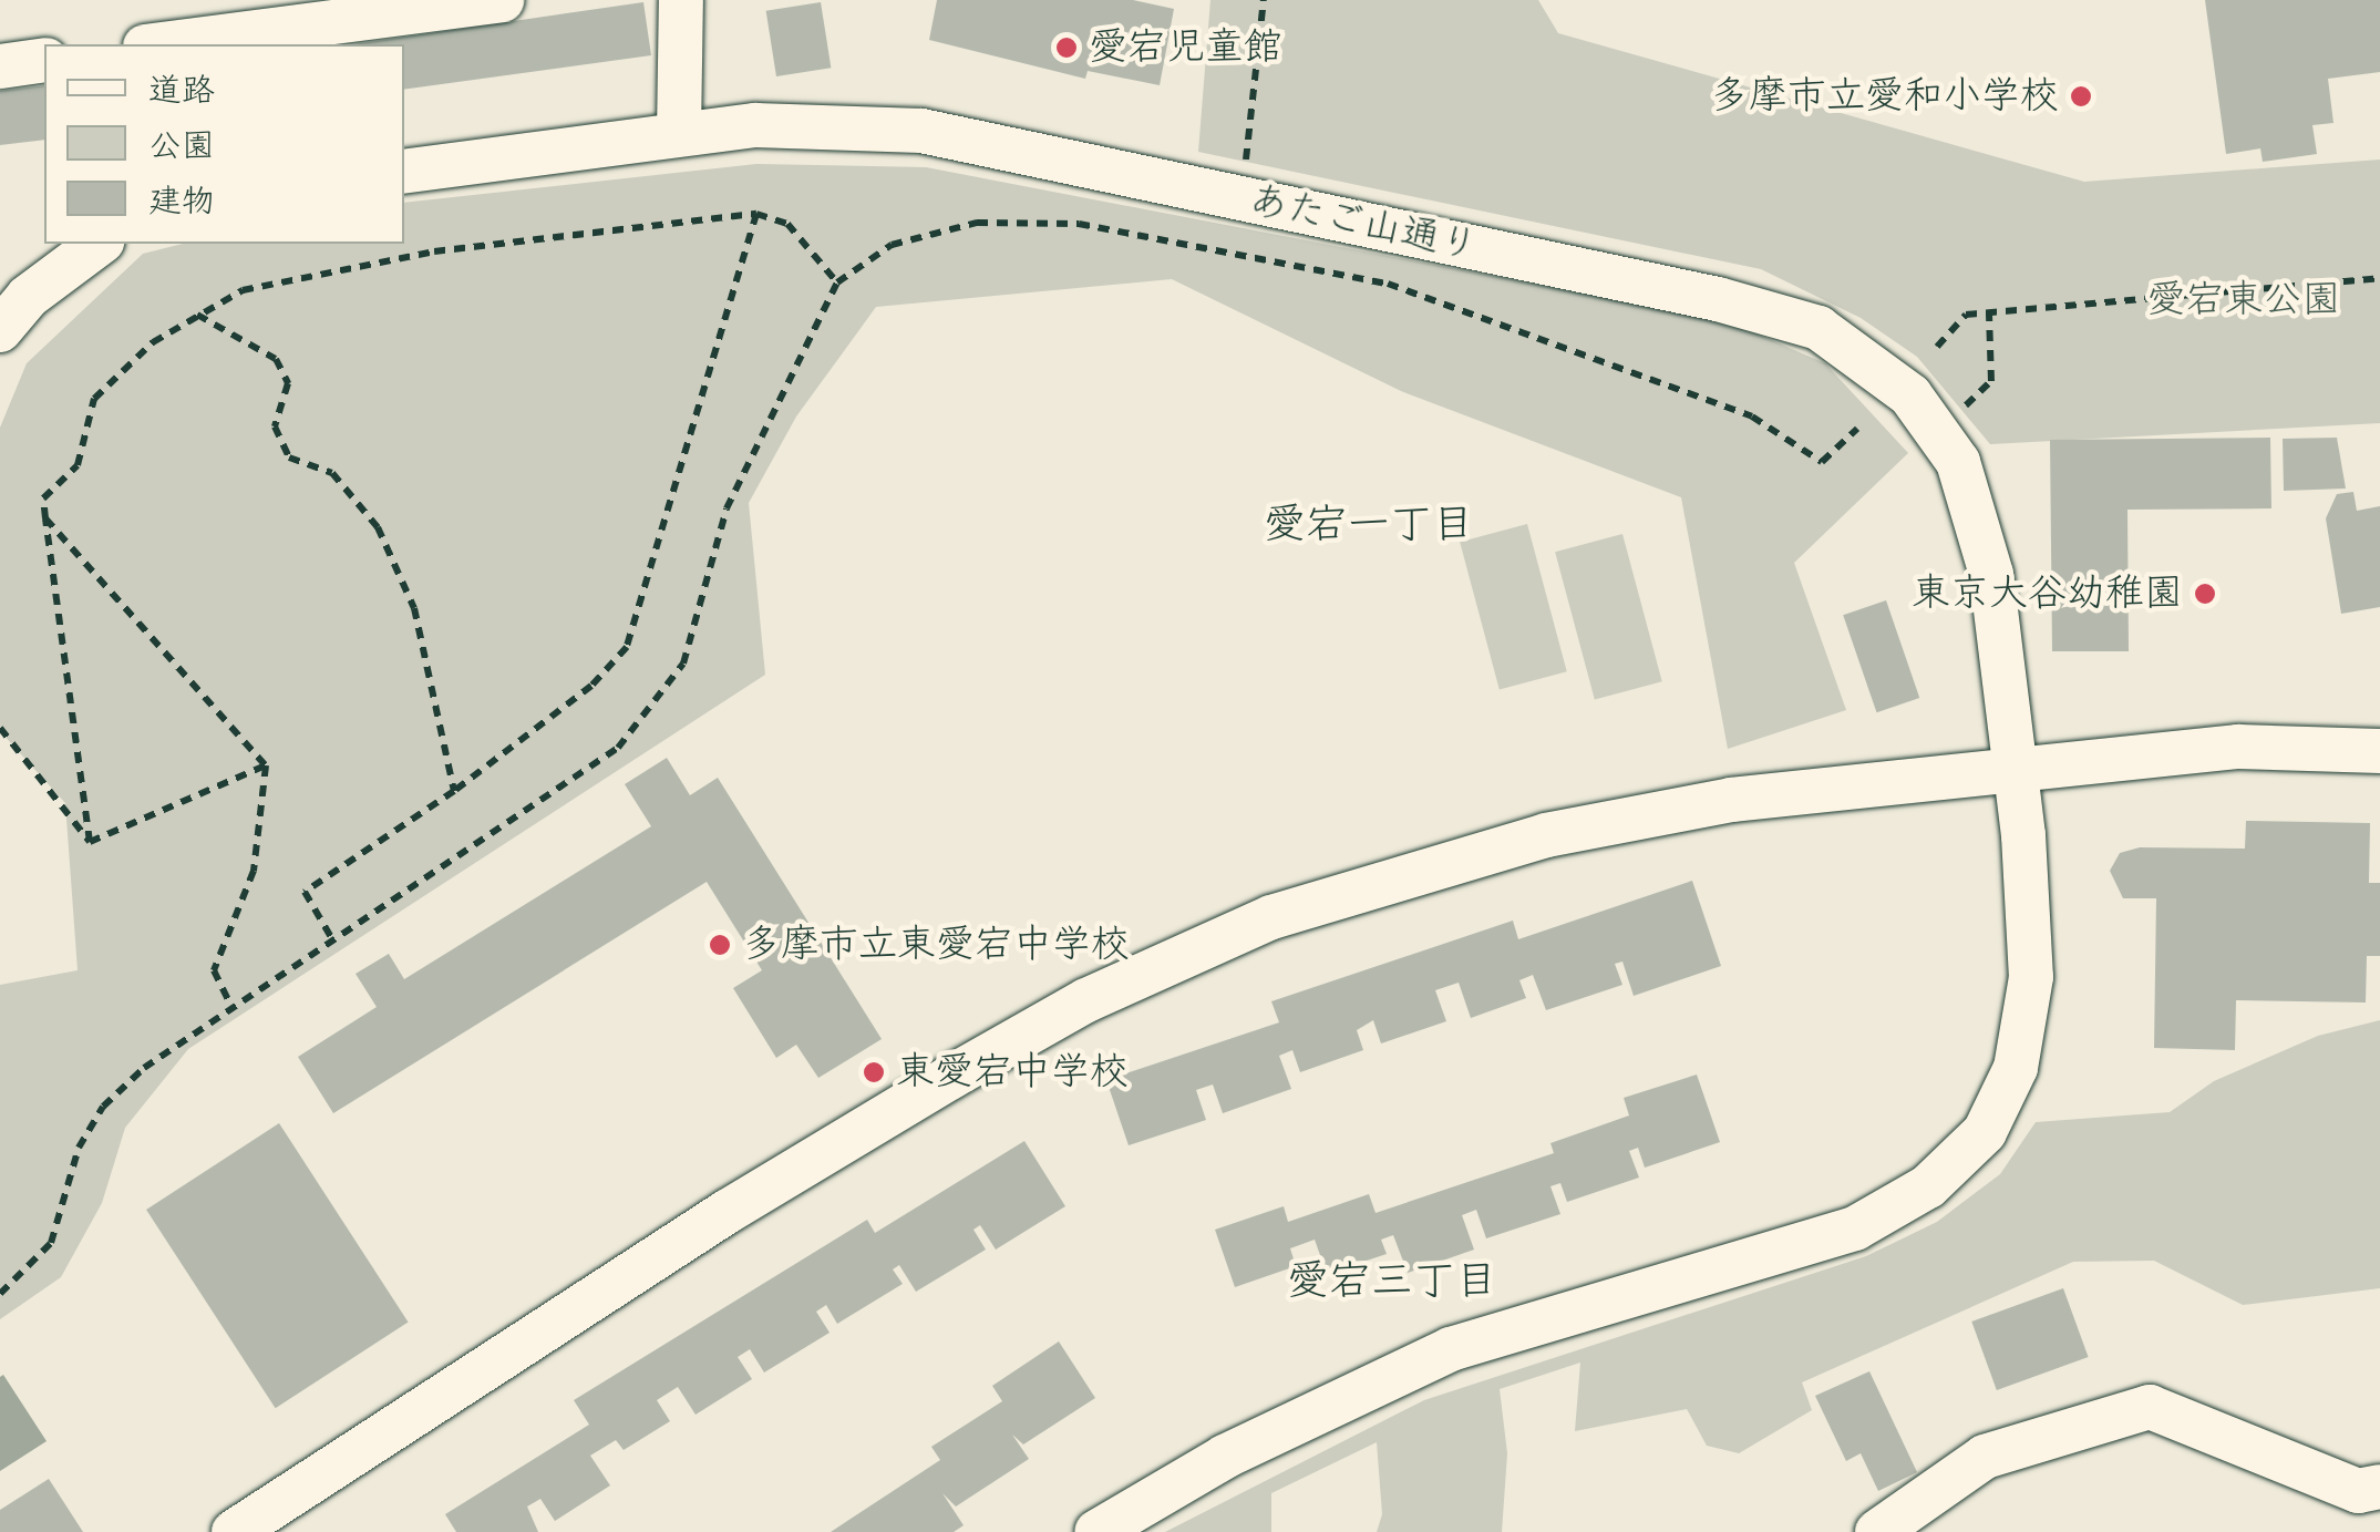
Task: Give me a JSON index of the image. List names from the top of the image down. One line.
{"streets":{"street":["あたご山通り"]},"districts":["愛宕一丁目","愛宕三丁目"],"parks":["愛宕東公園"],"places":["愛宕児童館","多摩市立愛和小学校","東京大谷幼稚園","多摩市立東愛宕中学校","東愛宕中学校"],"legend":["道路","公園","建物"]}
